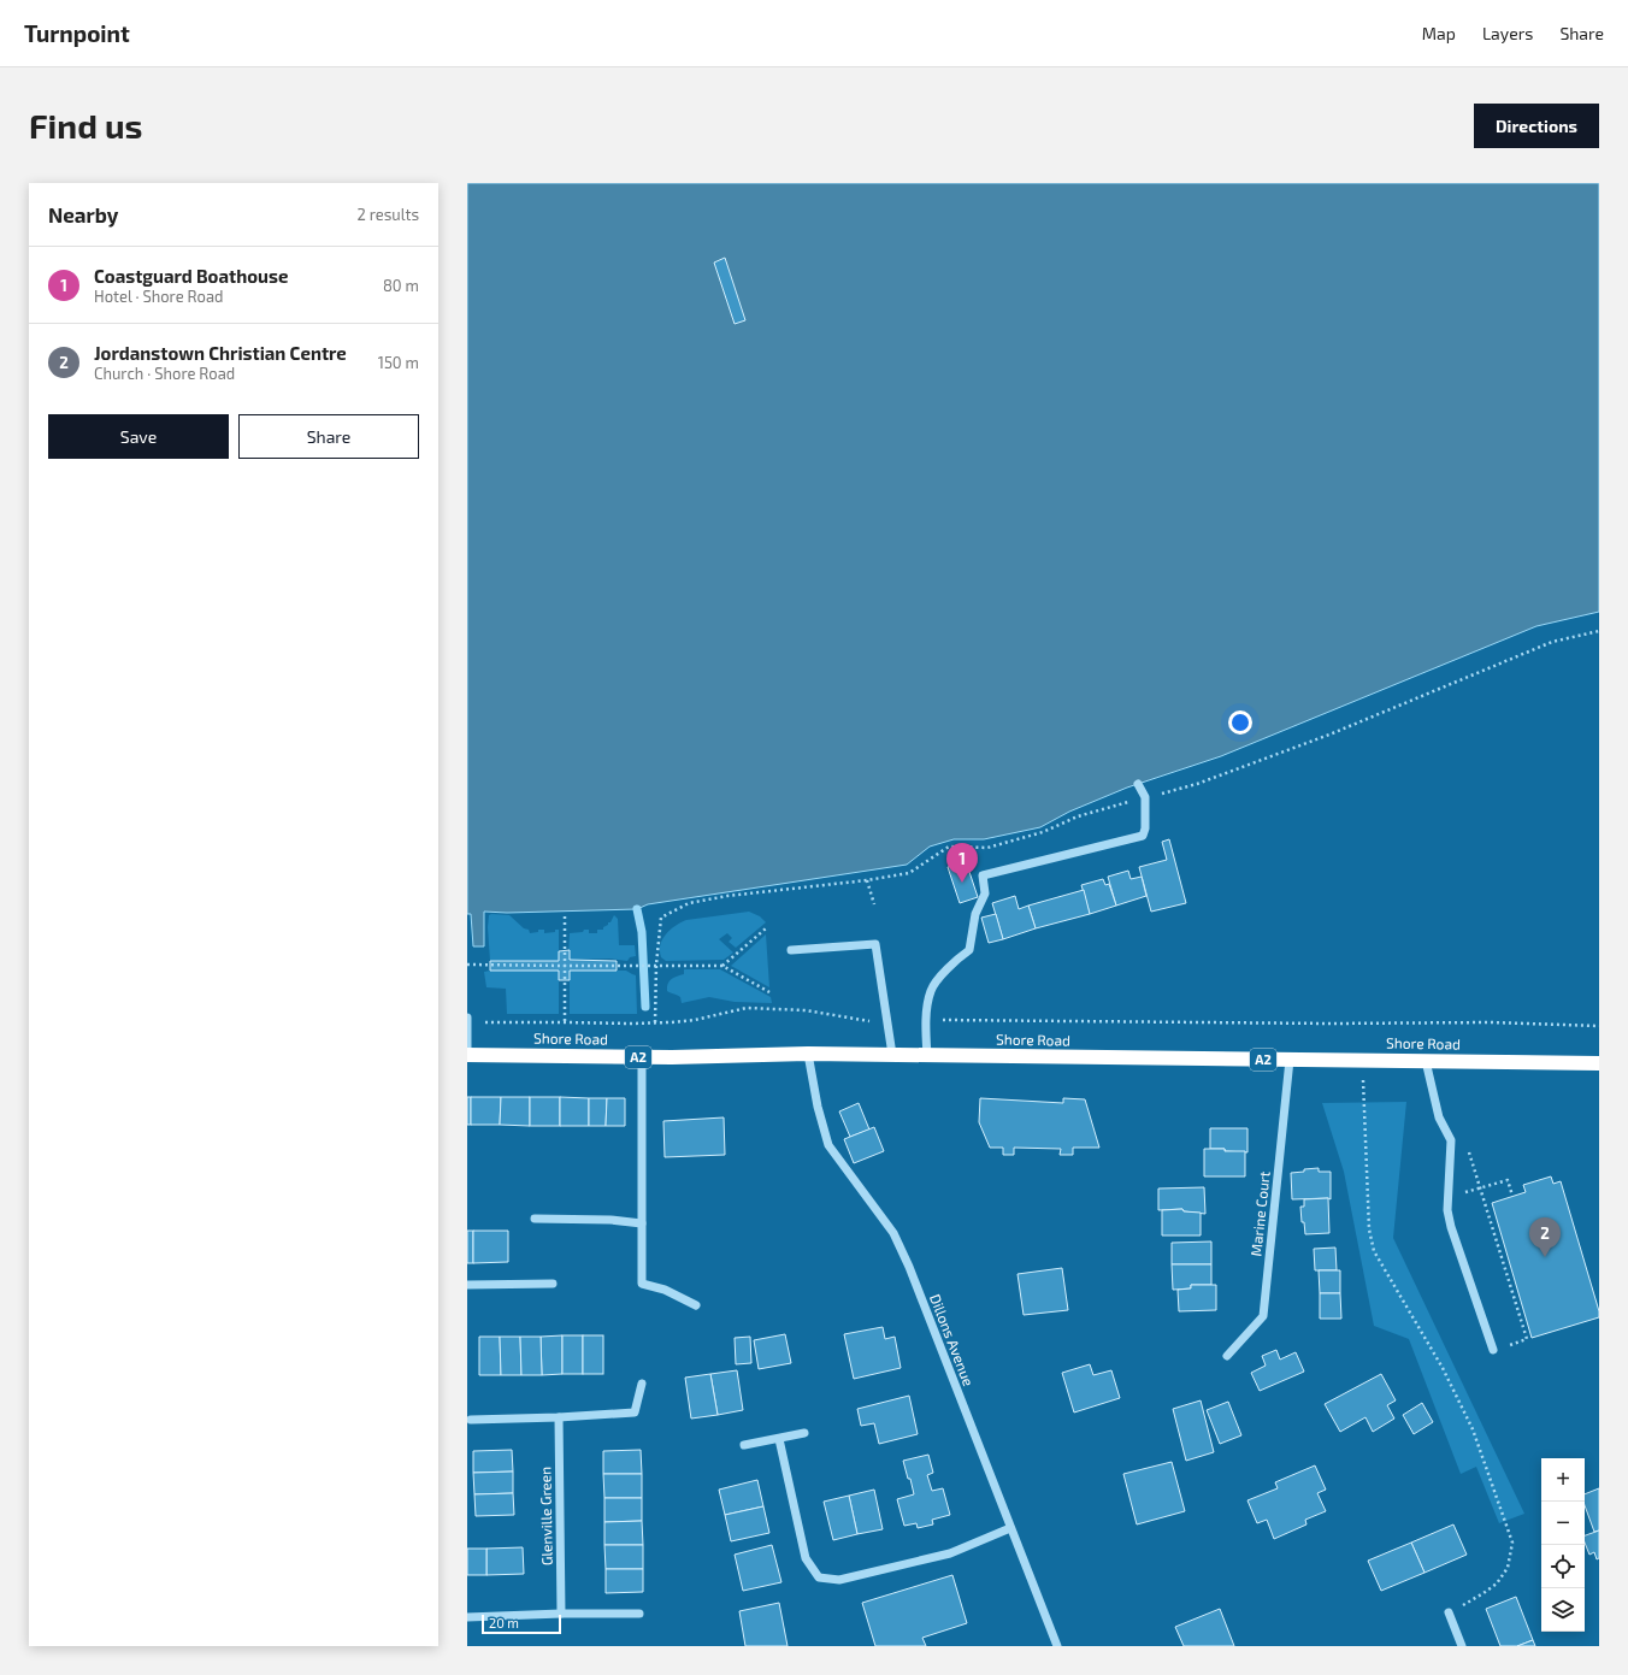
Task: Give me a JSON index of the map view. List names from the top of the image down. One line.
{"streets":{"highway":["Shore Road","A2"],"street":["Marine Court","Dillons Avenue","Glenville Green"]},"crossings":[["Shore Road","Marine Court"],["Shore Road","Dillons Avenue"]],"scale_bar":"20 m","page":{"header":"Turnpoint","nav":["Map","Layers","Share"],"buttons":["Directions",["Save","Share"]],"title":"Find us","heading":["Nearby","2 results"],"list":[{"mark":"1","name":"Coastguard Boathouse","note":"Hotel · Shore Road","value":"80 m"},{"mark":"2","name":"Jordanstown Christian Centre","note":"Church · Shore Road","value":"150 m"}],"pins":["1","2"],"map_buttons":["+","−"],"scale":"20 m"}}
